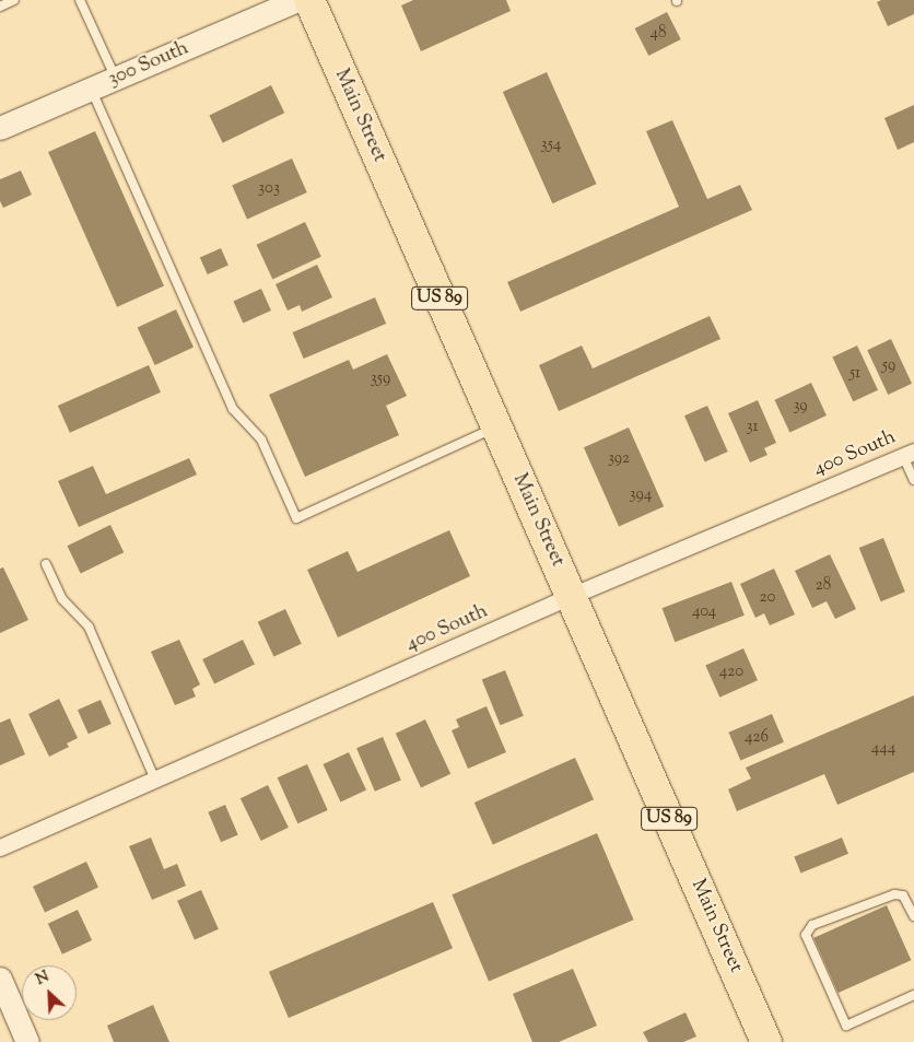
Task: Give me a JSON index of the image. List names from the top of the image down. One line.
{"streets":{"highway":["Main Street","US 89"],"street":["300 South","400 South"]},"crossings":[["Main Street","400 South"]],"house_numbers":["48","354","303","59","51","359","39","31","392","394","28","20","404","420","426","444"],"north":"top left"}
